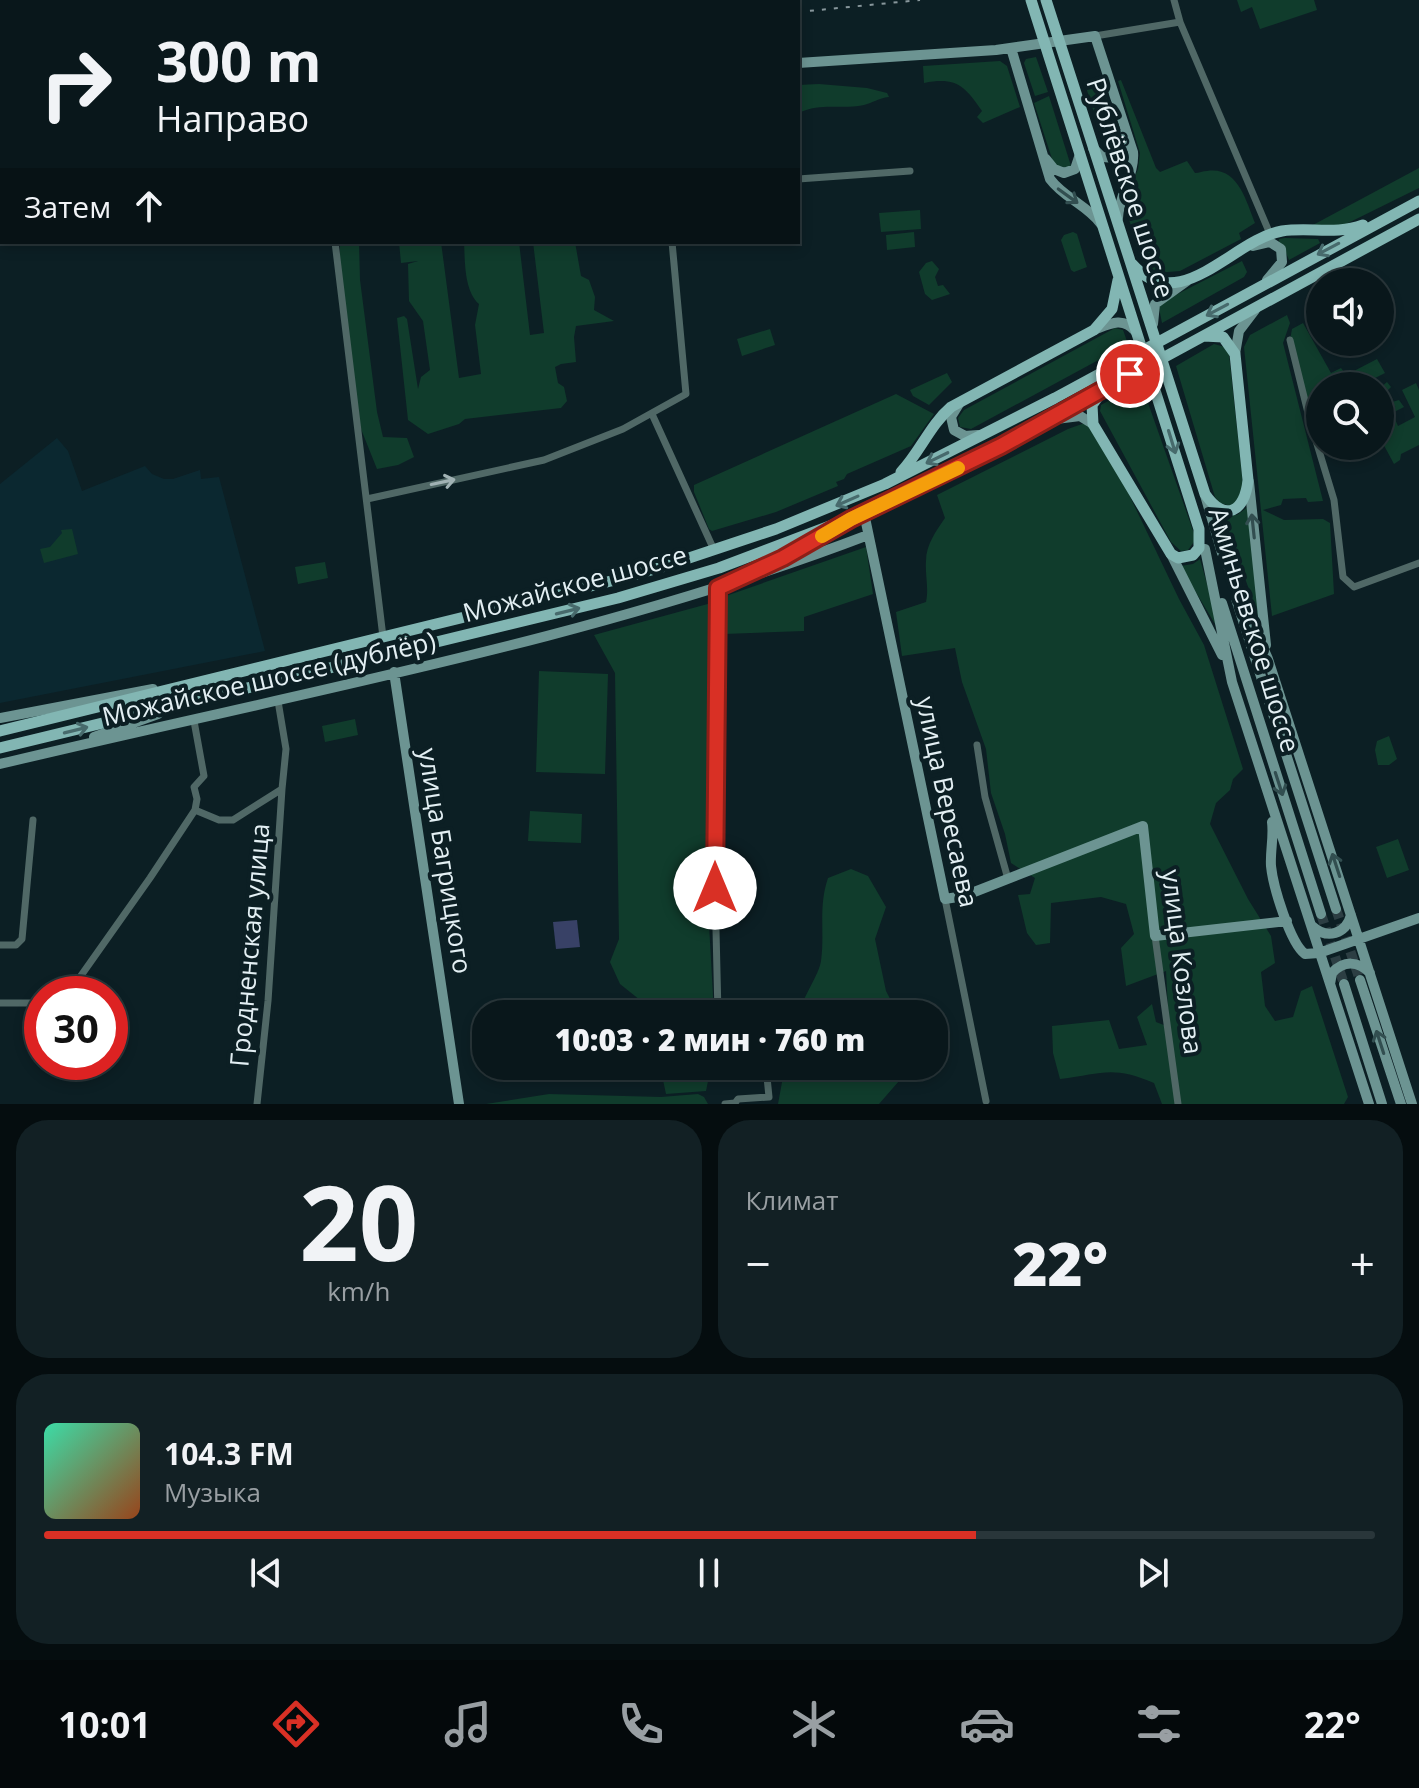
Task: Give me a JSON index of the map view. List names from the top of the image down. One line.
{"streets":{"main road":["Рублёвское шоссе","Можайское шоссе","Аминьевское шоссе","Можайское шоссе (дублёр)","улица Вересаева","улица Багрицкого","улица Козлова"],"street":["Гродненская улица"]},"crossings":[["Рублёвское шоссе","Аминьевское шоссе"],["Можайское шоссе","Можайское шоссе (дублёр)"],["Можайское шоссе","улица Вересаева"],["Можайское шоссе (дублёр)","улица Вересаева"],["Можайское шоссе (дублёр)","улица Багрицкого"],["Можайское шоссе (дублёр)","Гродненская улица"]],"page":{"turn":["300 m","Направо"],"then":"Затем","limit":"30","trip":"10:03 · 2 мин · 760 m","tile":[["20","km/h"],"Климат"],"heat":["−","22°","+"],"song":["104.3 FM","Музыка"],"tabs":["10:01","22°"]}}
